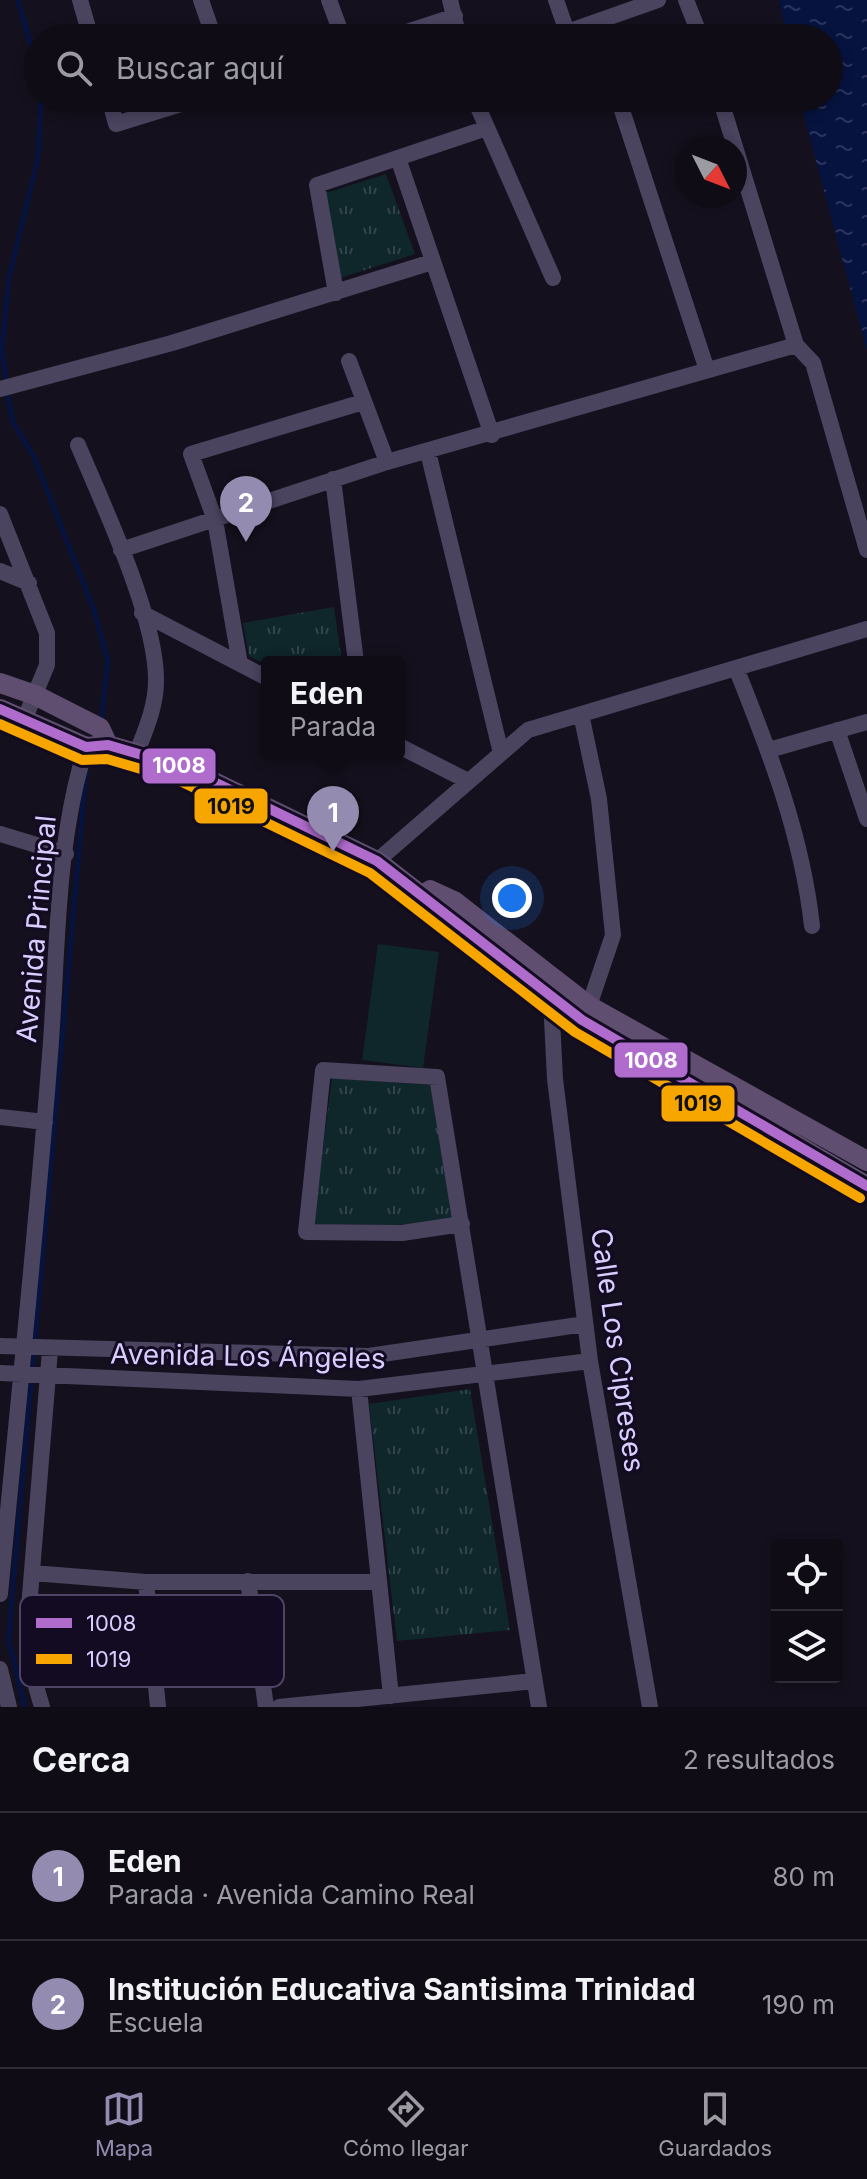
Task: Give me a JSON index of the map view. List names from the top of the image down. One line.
{"streets":{"street":["Avenida Principal","Calle Los Cipreses","Avenida Los Ángeles"]},"crossings":[["Avenida Principal","Avenida Los Ángeles"],["Calle Los Cipreses","Avenida Los Ángeles"]],"lines":["transit line 1008","transit line 1019"],"legend":["1008","1019"],"north":"bottom right","page":{"search":"Buscar aquí","pins":["2","1"],"popup":["Eden","Parada"],"heading":["Cerca","2 resultados"],"list":[{"mark":"1","name":"Eden","note":"Parada · Avenida Camino Real","value":"80 m"},{"mark":"2","name":"Institución Educativa Santisima Trinidad","note":"Escuela","value":"190 m"}],"nav":["Mapa","Cómo llegar","Guardados"]}}
